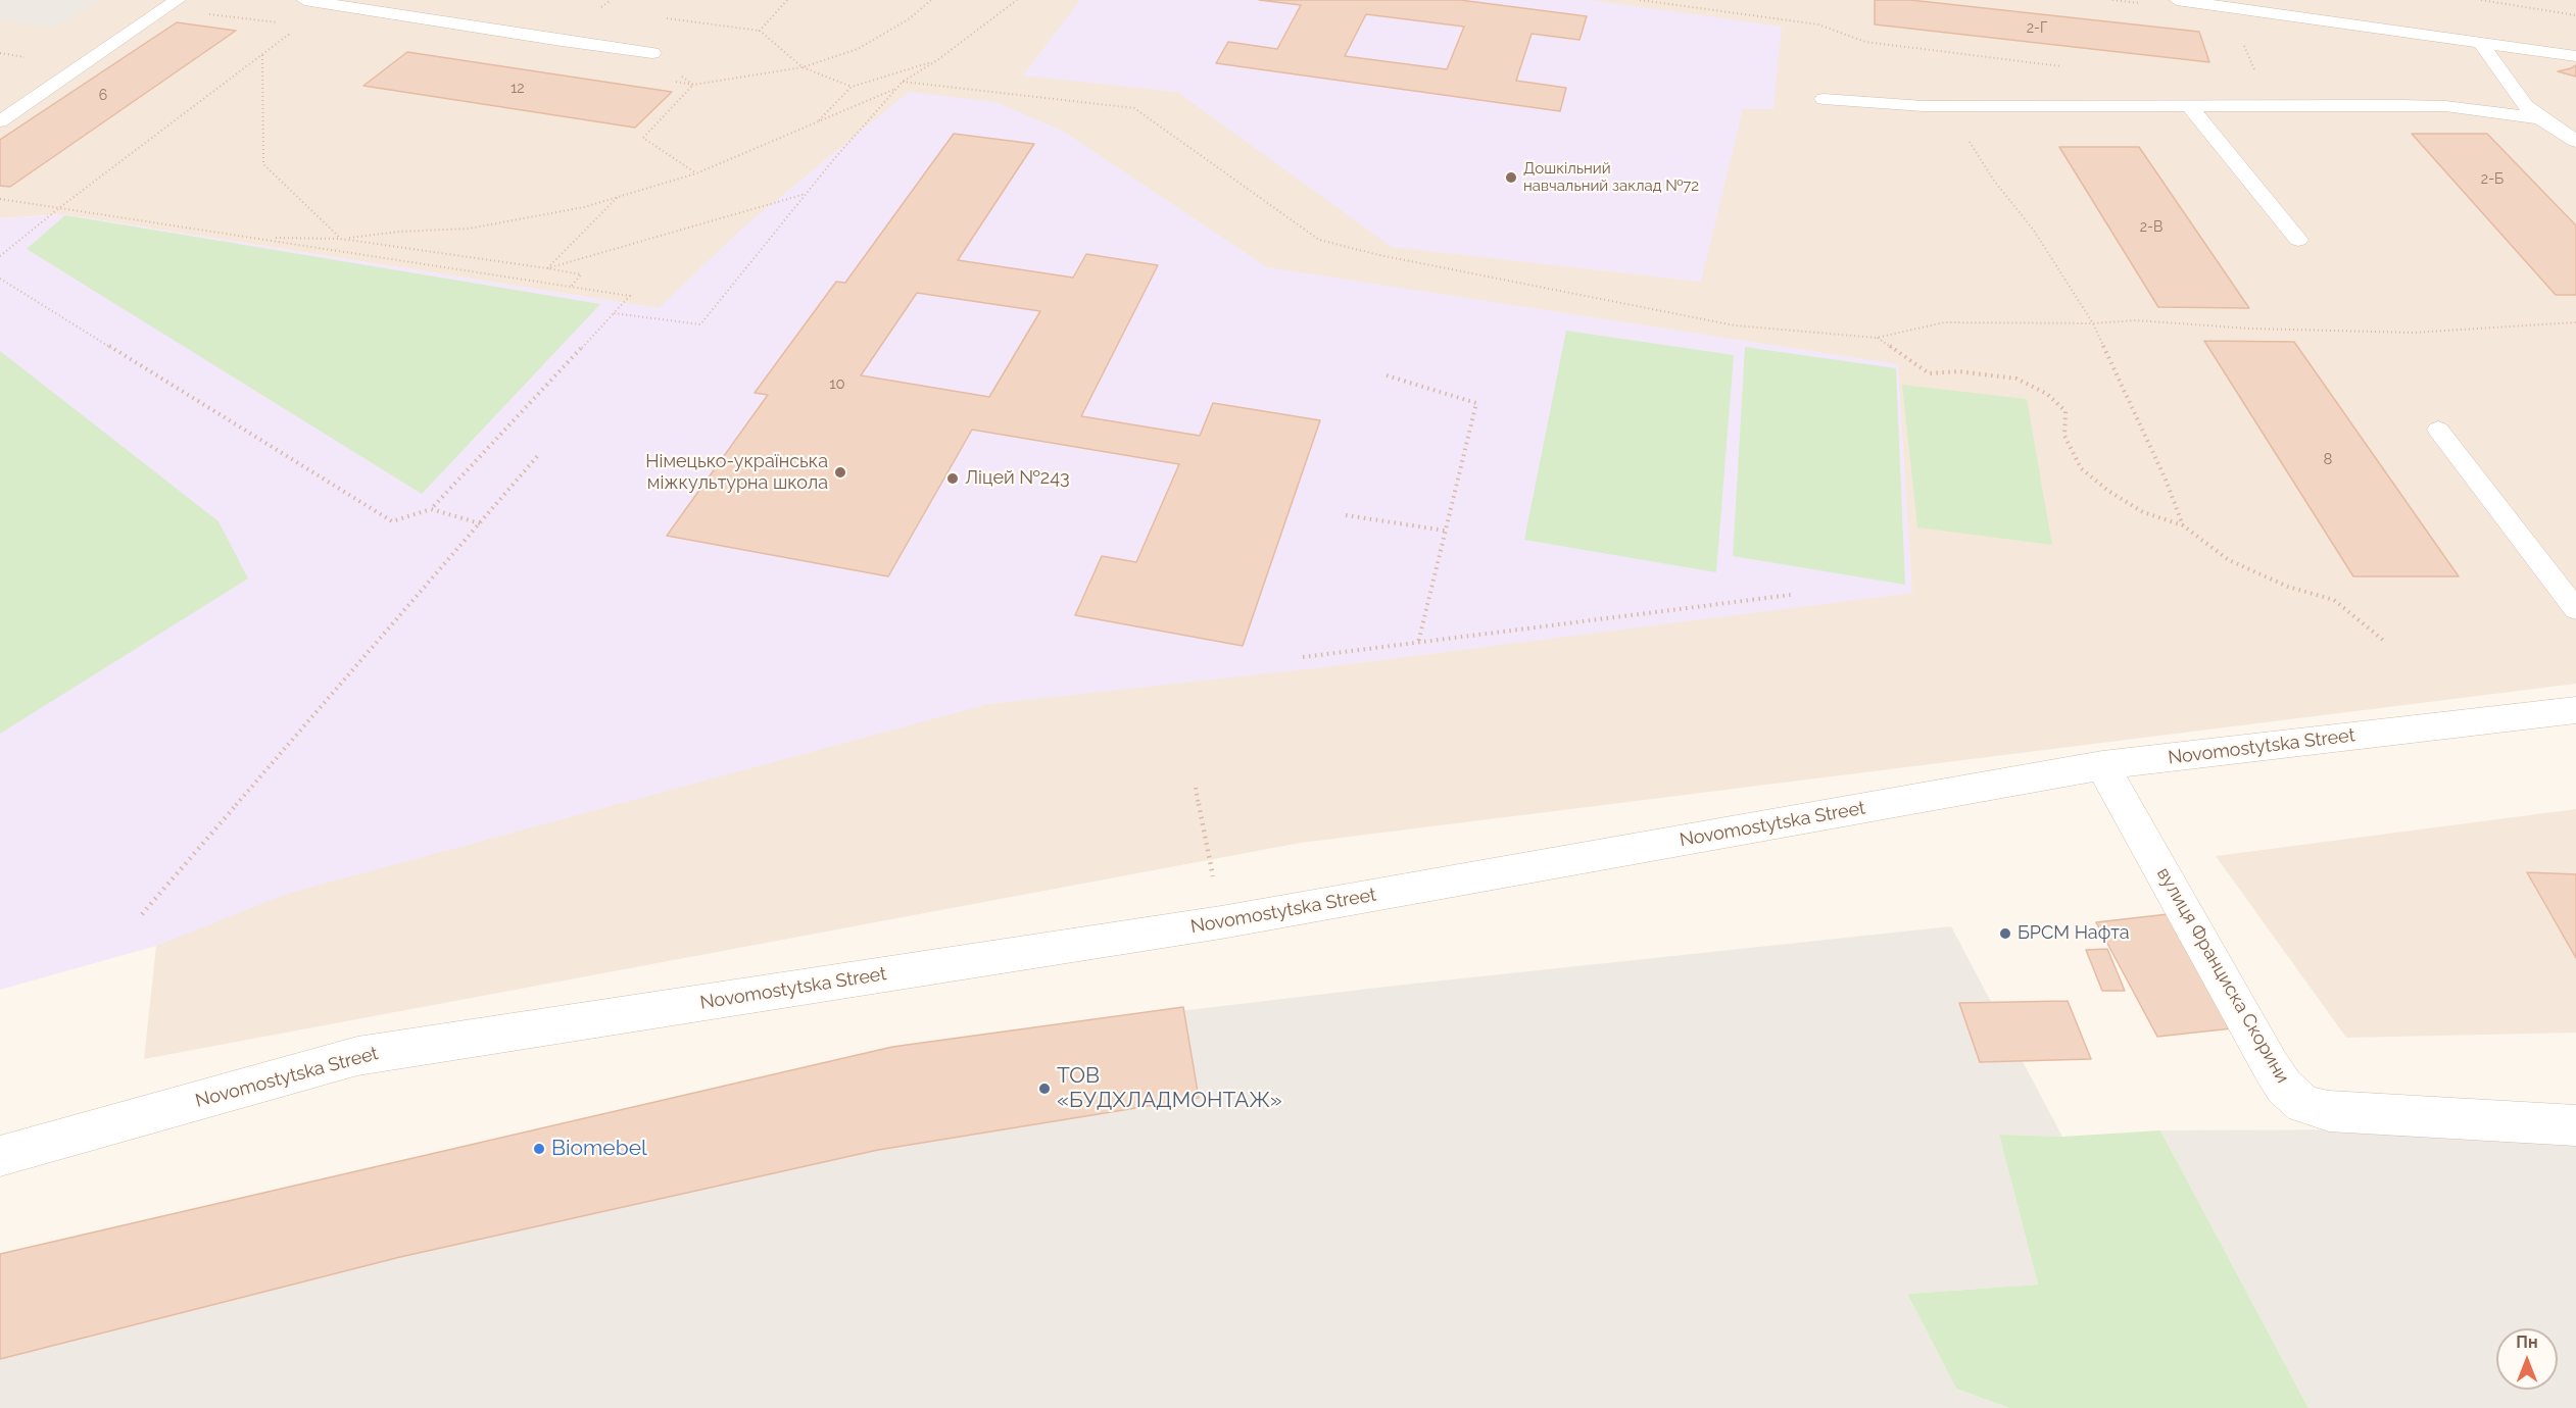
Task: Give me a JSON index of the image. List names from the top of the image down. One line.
{"streets":{"street":["Novomostytska Street","вулиця Франциска Скорини"]},"crossings":[["Novomostytska Street","вулиця Франциска Скорини"]],"places":["Дошкільний навчальний заклад №72","Німецько-українська міжкультурна школа","Ліцей №243","БРСМ Нафта","ТОВ «БУДХЛАДМОНТАЖ»","Biomebel"],"house_numbers":["2-Г","12","6","2-Б","2-В","10","8"],"north":"top"}
